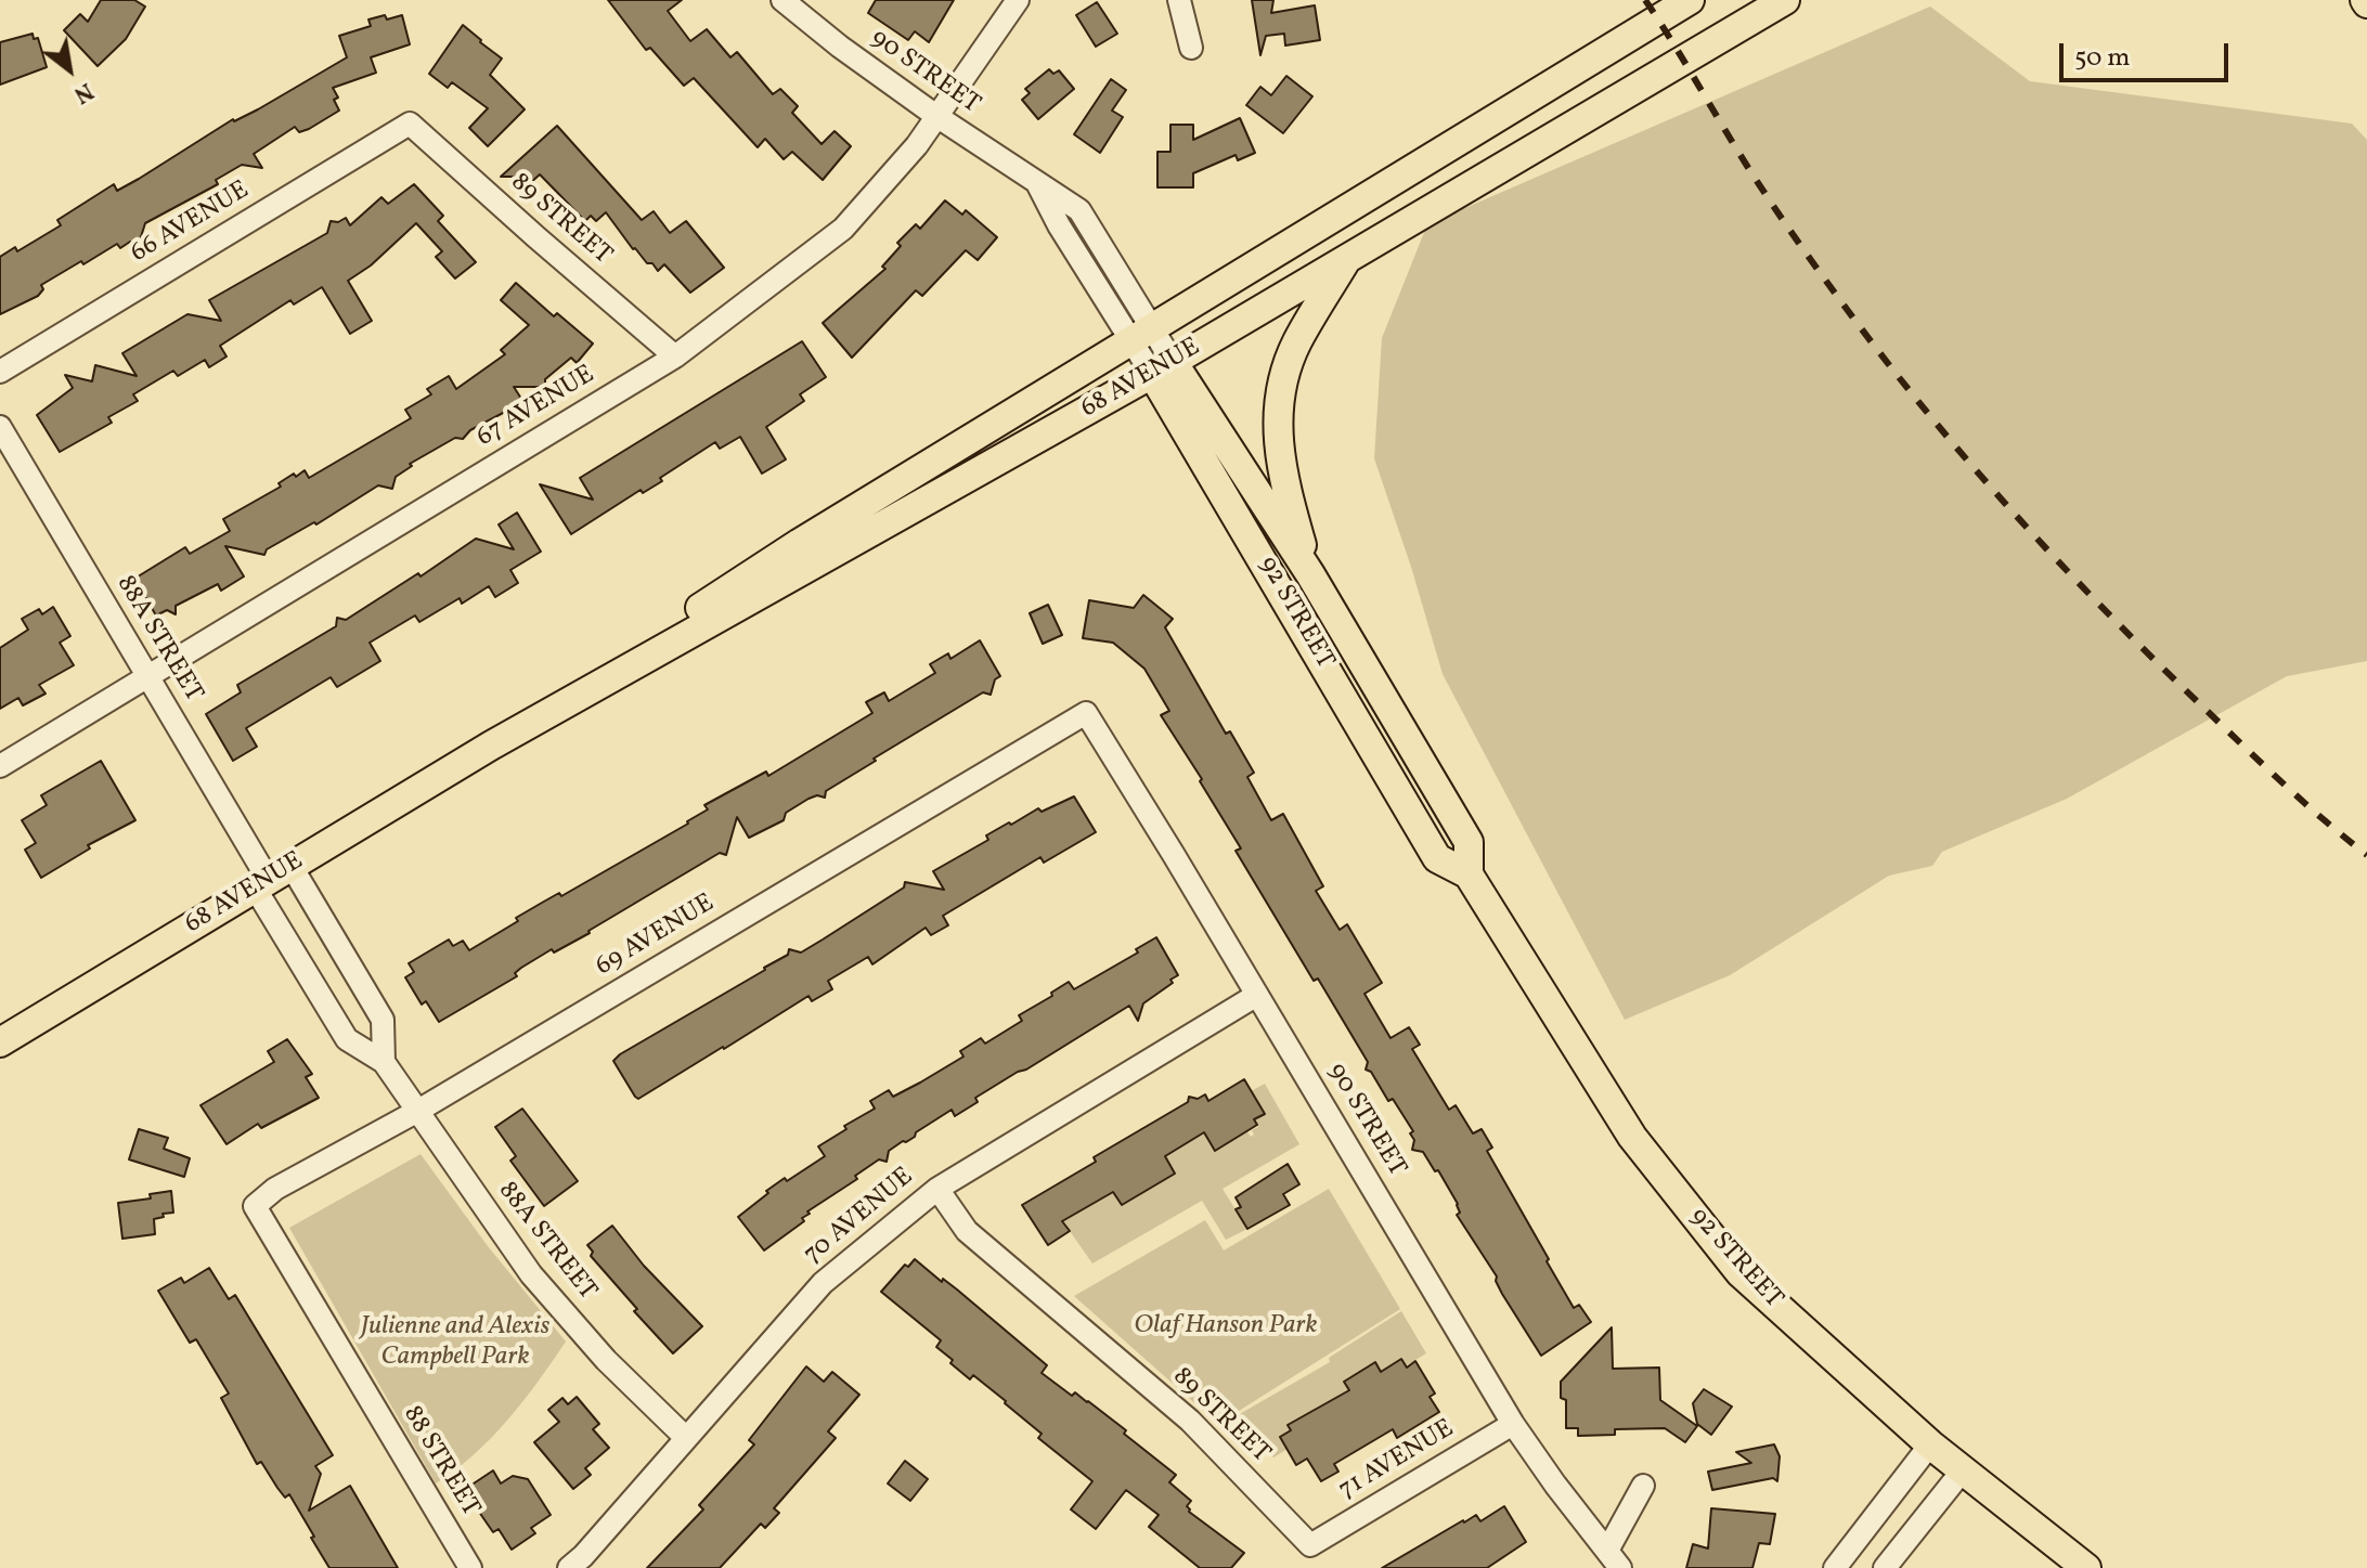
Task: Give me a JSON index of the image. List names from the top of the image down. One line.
{"streets":{"main road":["68 AVENUE","92 STREET"],"street":["90 STREET","89 STREET","66 AVENUE","67 AVENUE","88A STREET","69 AVENUE","70 AVENUE","71 AVENUE","88 STREET"]},"crossings":[["90 STREET","68 AVENUE"],["90 STREET","67 AVENUE"],["90 STREET","92 STREET"],["90 STREET","69 AVENUE"],["90 STREET","70 AVENUE"],["90 STREET","71 AVENUE"],["89 STREET","66 AVENUE"],["89 STREET","67 AVENUE"],["89 STREET","70 AVENUE"],["89 STREET","71 AVENUE"],["68 AVENUE","92 STREET"],["68 AVENUE","88A STREET"],["67 AVENUE","88A STREET"],["88A STREET","69 AVENUE"],["88A STREET","70 AVENUE"],["69 AVENUE","88 STREET"]],"parks":["Olaf Hanson Park","Julienne and Alexis Campbell Park"],"scale_bar":"50 m","north":"bottom right"}
